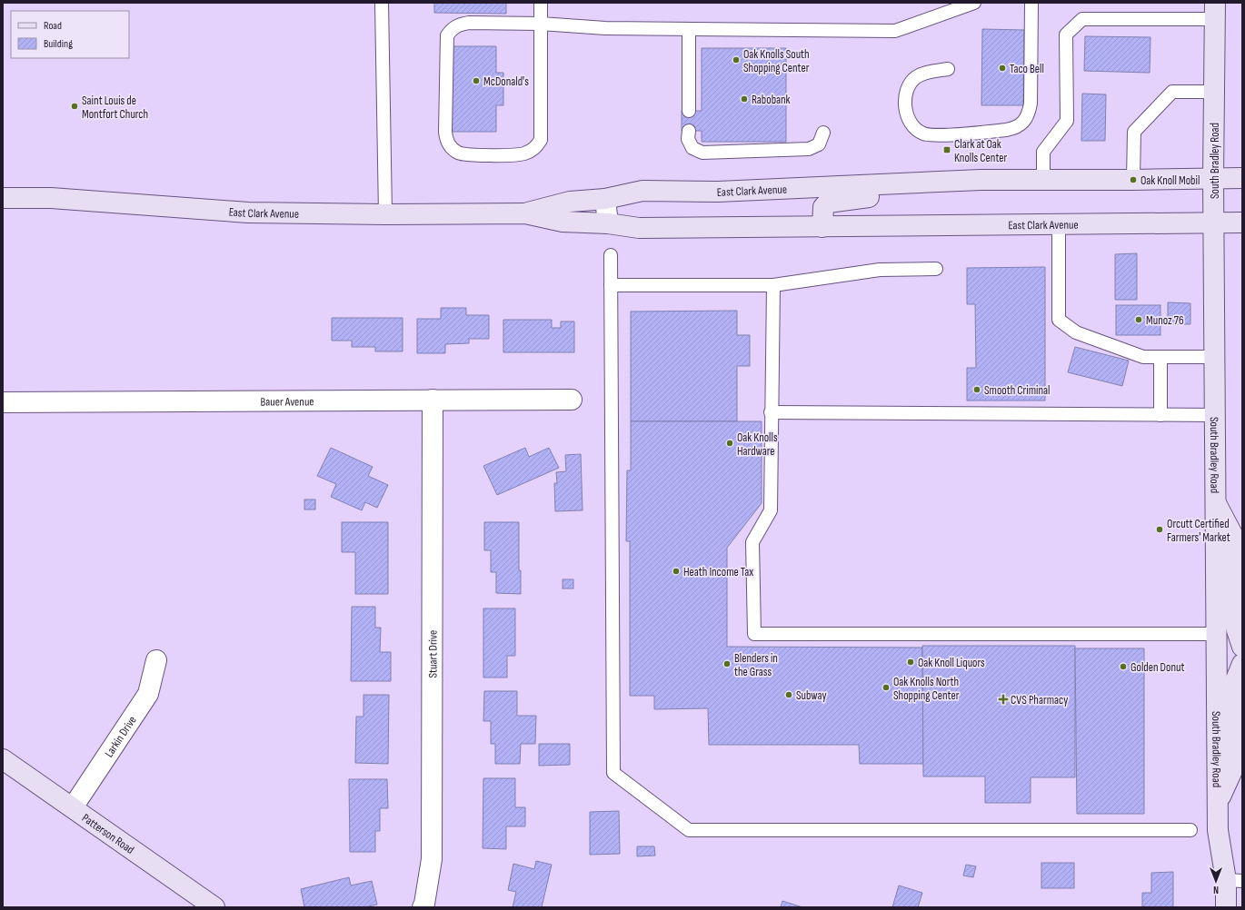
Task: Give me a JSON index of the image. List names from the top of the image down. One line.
{"streets":{"main road":["South Bradley Road","East Clark Avenue","Patterson Road"],"street":["Bauer Avenue","Stuart Drive","Larkin Drive"]},"crossings":[["South Bradley Road","East Clark Avenue"],["Bauer Avenue","Stuart Drive"],["Larkin Drive","Patterson Road"]],"places":{"other":["Oak Knolls South Shopping Center","Taco Bell","McDonald's","Rabobank","Saint Louis de Montfort Church","Oak Knoll Mobil","Munoz 76","Smooth Criminal","Oak Knolls Hardware","Orcutt Certified Farmers' Market","Heath Income Tax","Oak Knoll Liquors","Blenders in the Grass","Golden Donut","Oak Knolls North Shopping Center","Subway"],"transit":["Clark at Oak Knolls Center"],"health":["CVS Pharmacy"]},"legend":["Road","Building"],"north":"bottom"}
